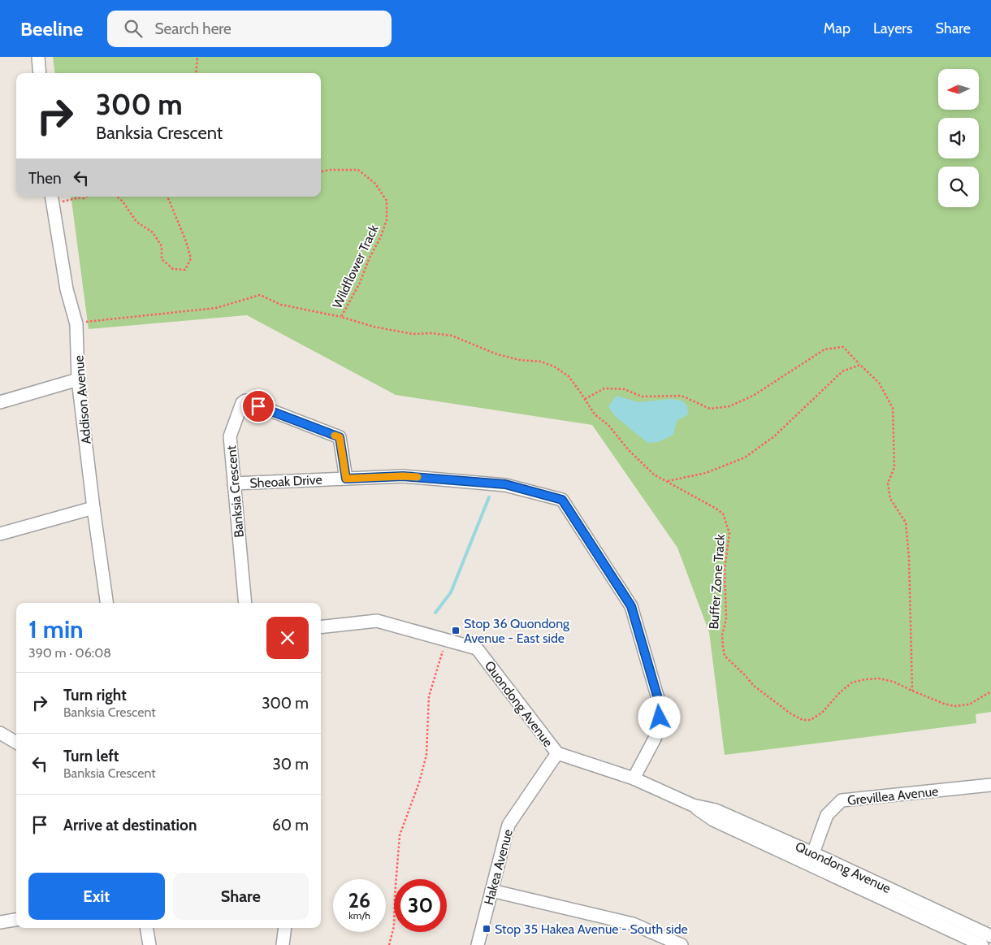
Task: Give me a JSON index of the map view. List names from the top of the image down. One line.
{"streets":{"street":["Addison Avenue","Sheoak Drive","Banksia Crescent","Quondong Avenue","Grevillea Avenue","Hakea Avenue"],"path":["Wildflower Track","Buffer Zone Track"]},"crossings":[["Wildflower Track","Buffer Zone Track"],["Sheoak Drive","Banksia Crescent"],["Sheoak Drive","Quondong Avenue"],["Quondong Avenue","Grevillea Avenue"],["Quondong Avenue","Hakea Avenue"]],"places":{"transit":["Stop 36 Quondong Avenue - East side","Stop 35 Hakea Avenue - South side"]},"north":"left","page":{"header":"Beeline","search":"Search here","nav":["Map","Layers","Share"],"turn":["300 m","Banksia Crescent"],"then":"Then","heading":["1 min","390 m · 06:08"],"list":[{"name":"Turn right","note":"Banksia Crescent","value":"300 m"},{"name":"Turn left","note":"Banksia Crescent","value":"30 m"},{"name":"Arrive at destination","value":"60 m"}],"buttons":["Exit","Share"],"speed":"26 km/h","limit":"30"}}
